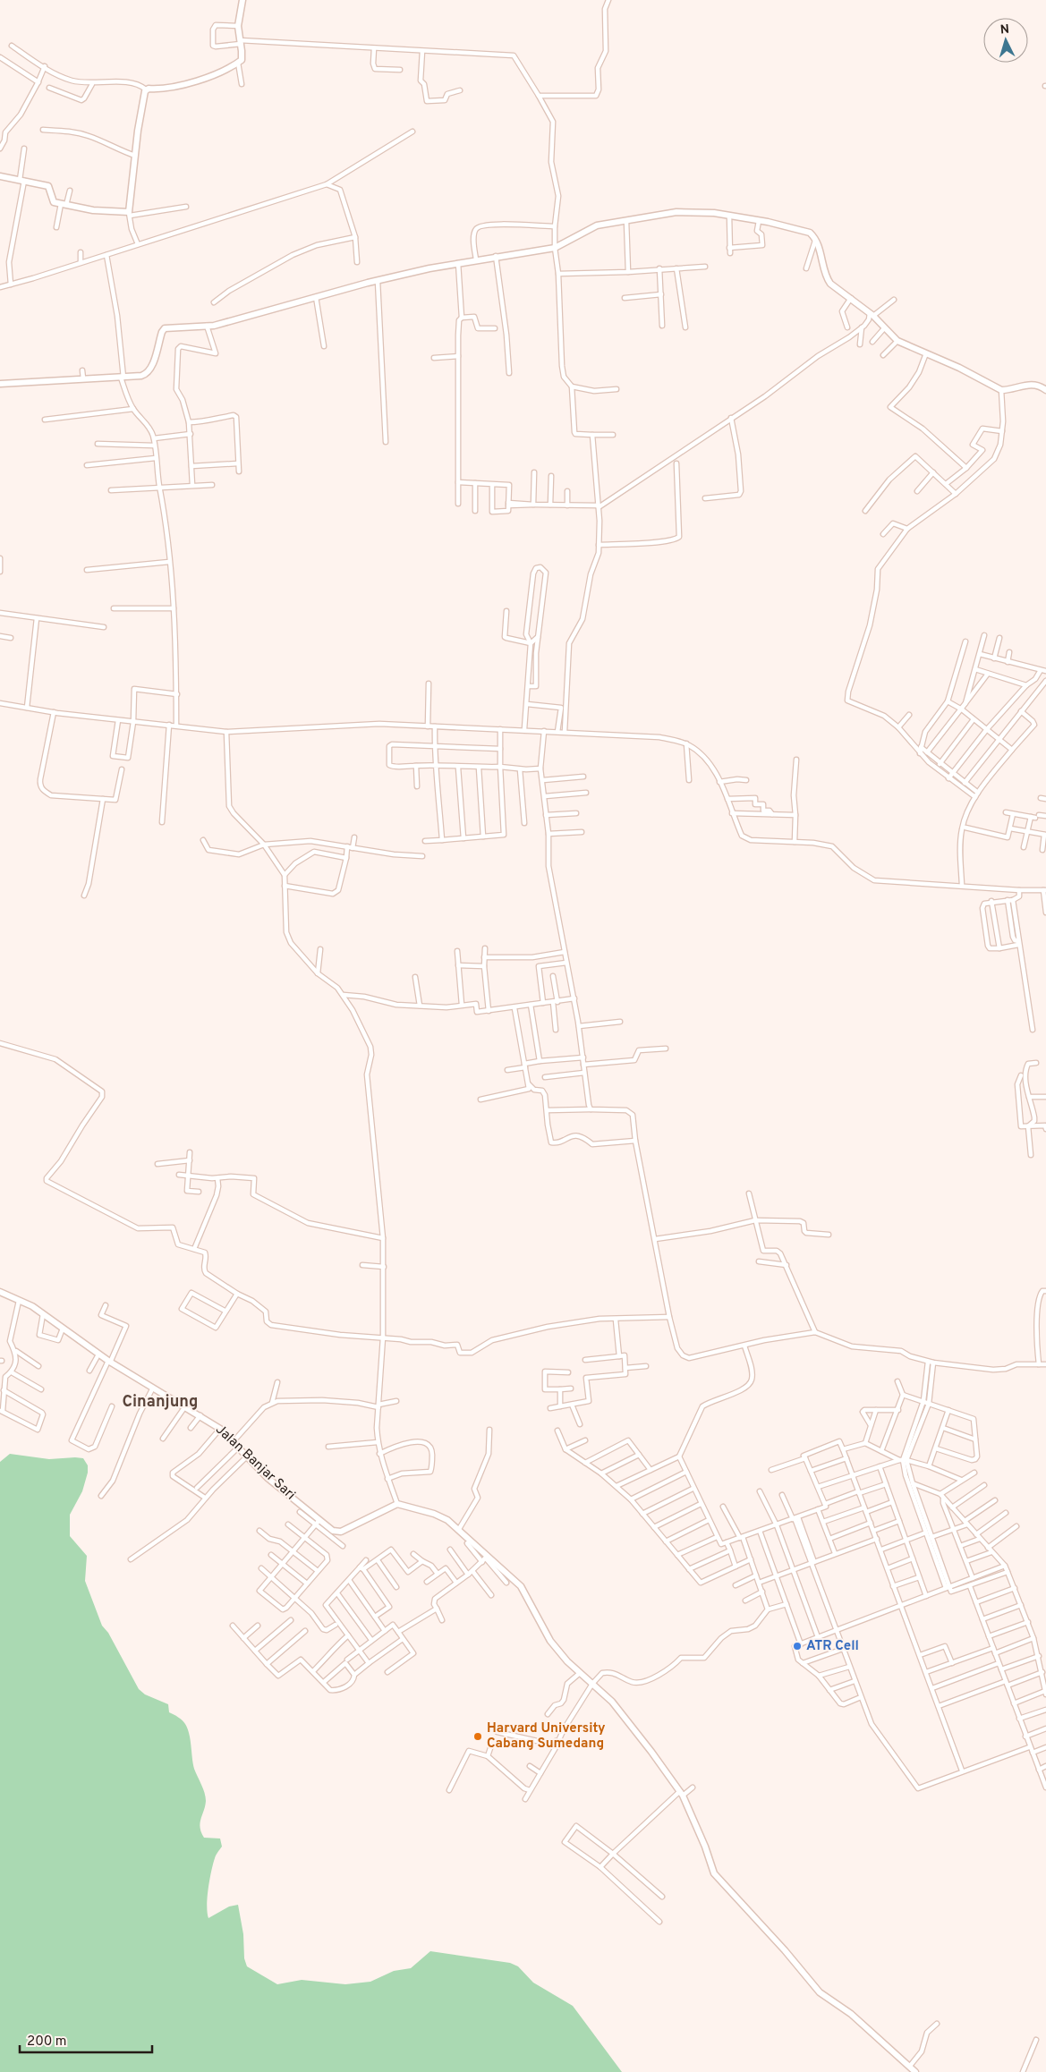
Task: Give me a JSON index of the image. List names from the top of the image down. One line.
{"streets":{"street":["Jalan Banjar Sari"]},"districts":["Cinanjung"],"places":["ATR Cell","Harvard University Cabang Sumedang"],"scale_bar":"200 m","north":"top"}
